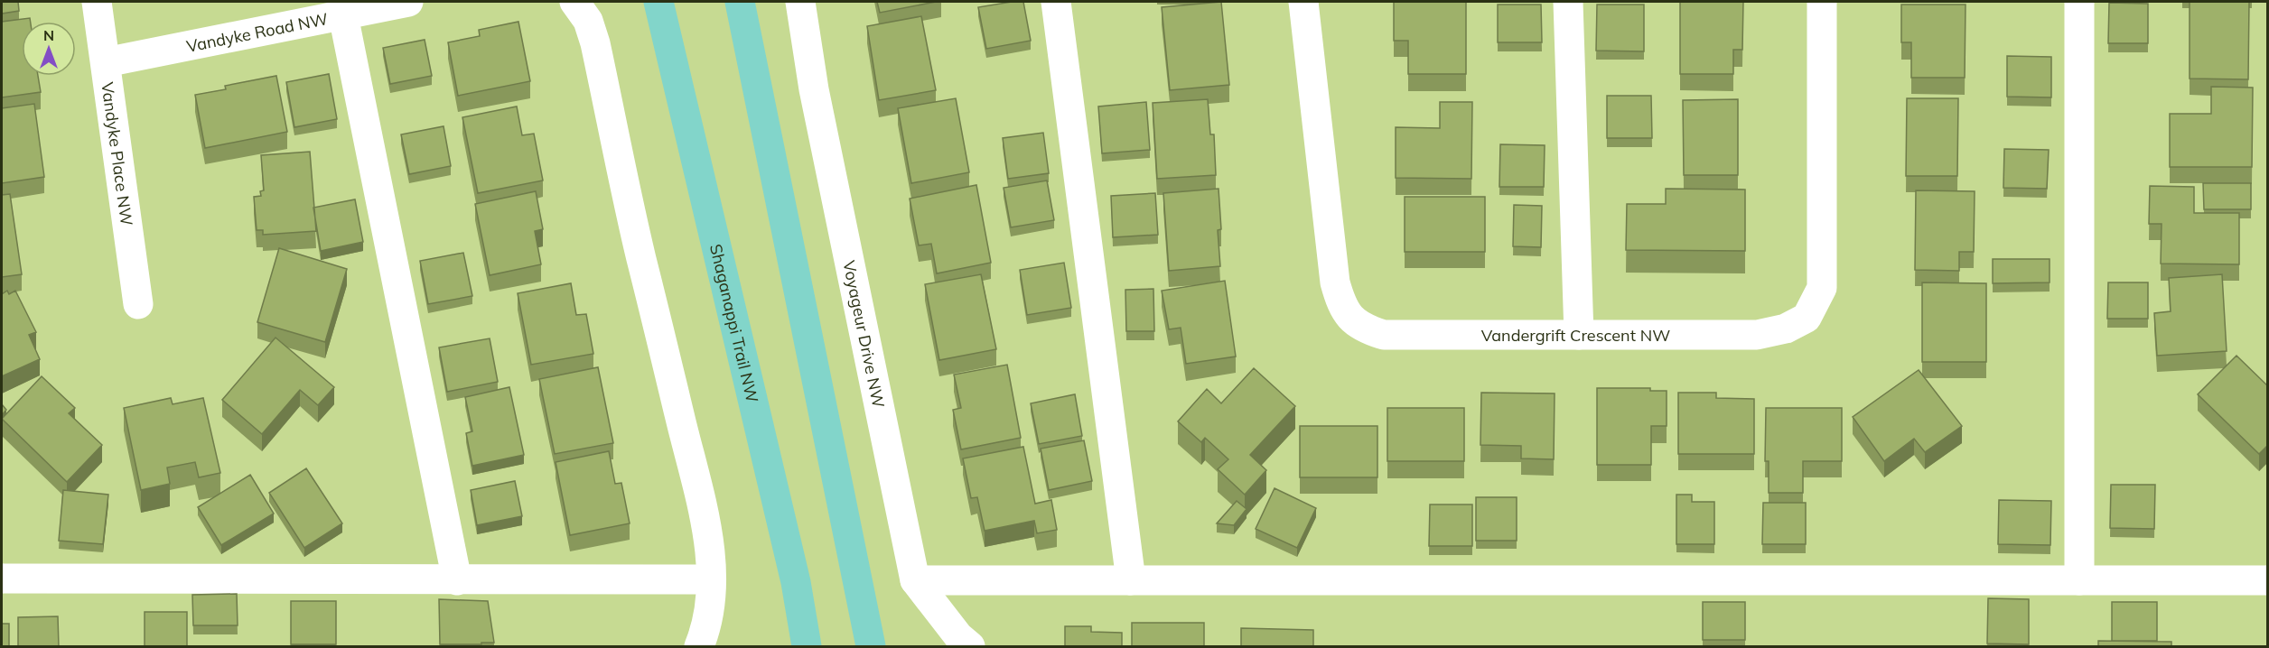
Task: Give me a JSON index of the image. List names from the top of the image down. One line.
{"streets":{"main road":["Shaganappi Trail NW"],"street":["Vandyke Road NW","Vandyke Place NW","Voyageur Drive NW","Vandergrift Crescent NW"]},"crossings":[["Vandyke Road NW","Vandyke Place NW"]],"north":"top"}
